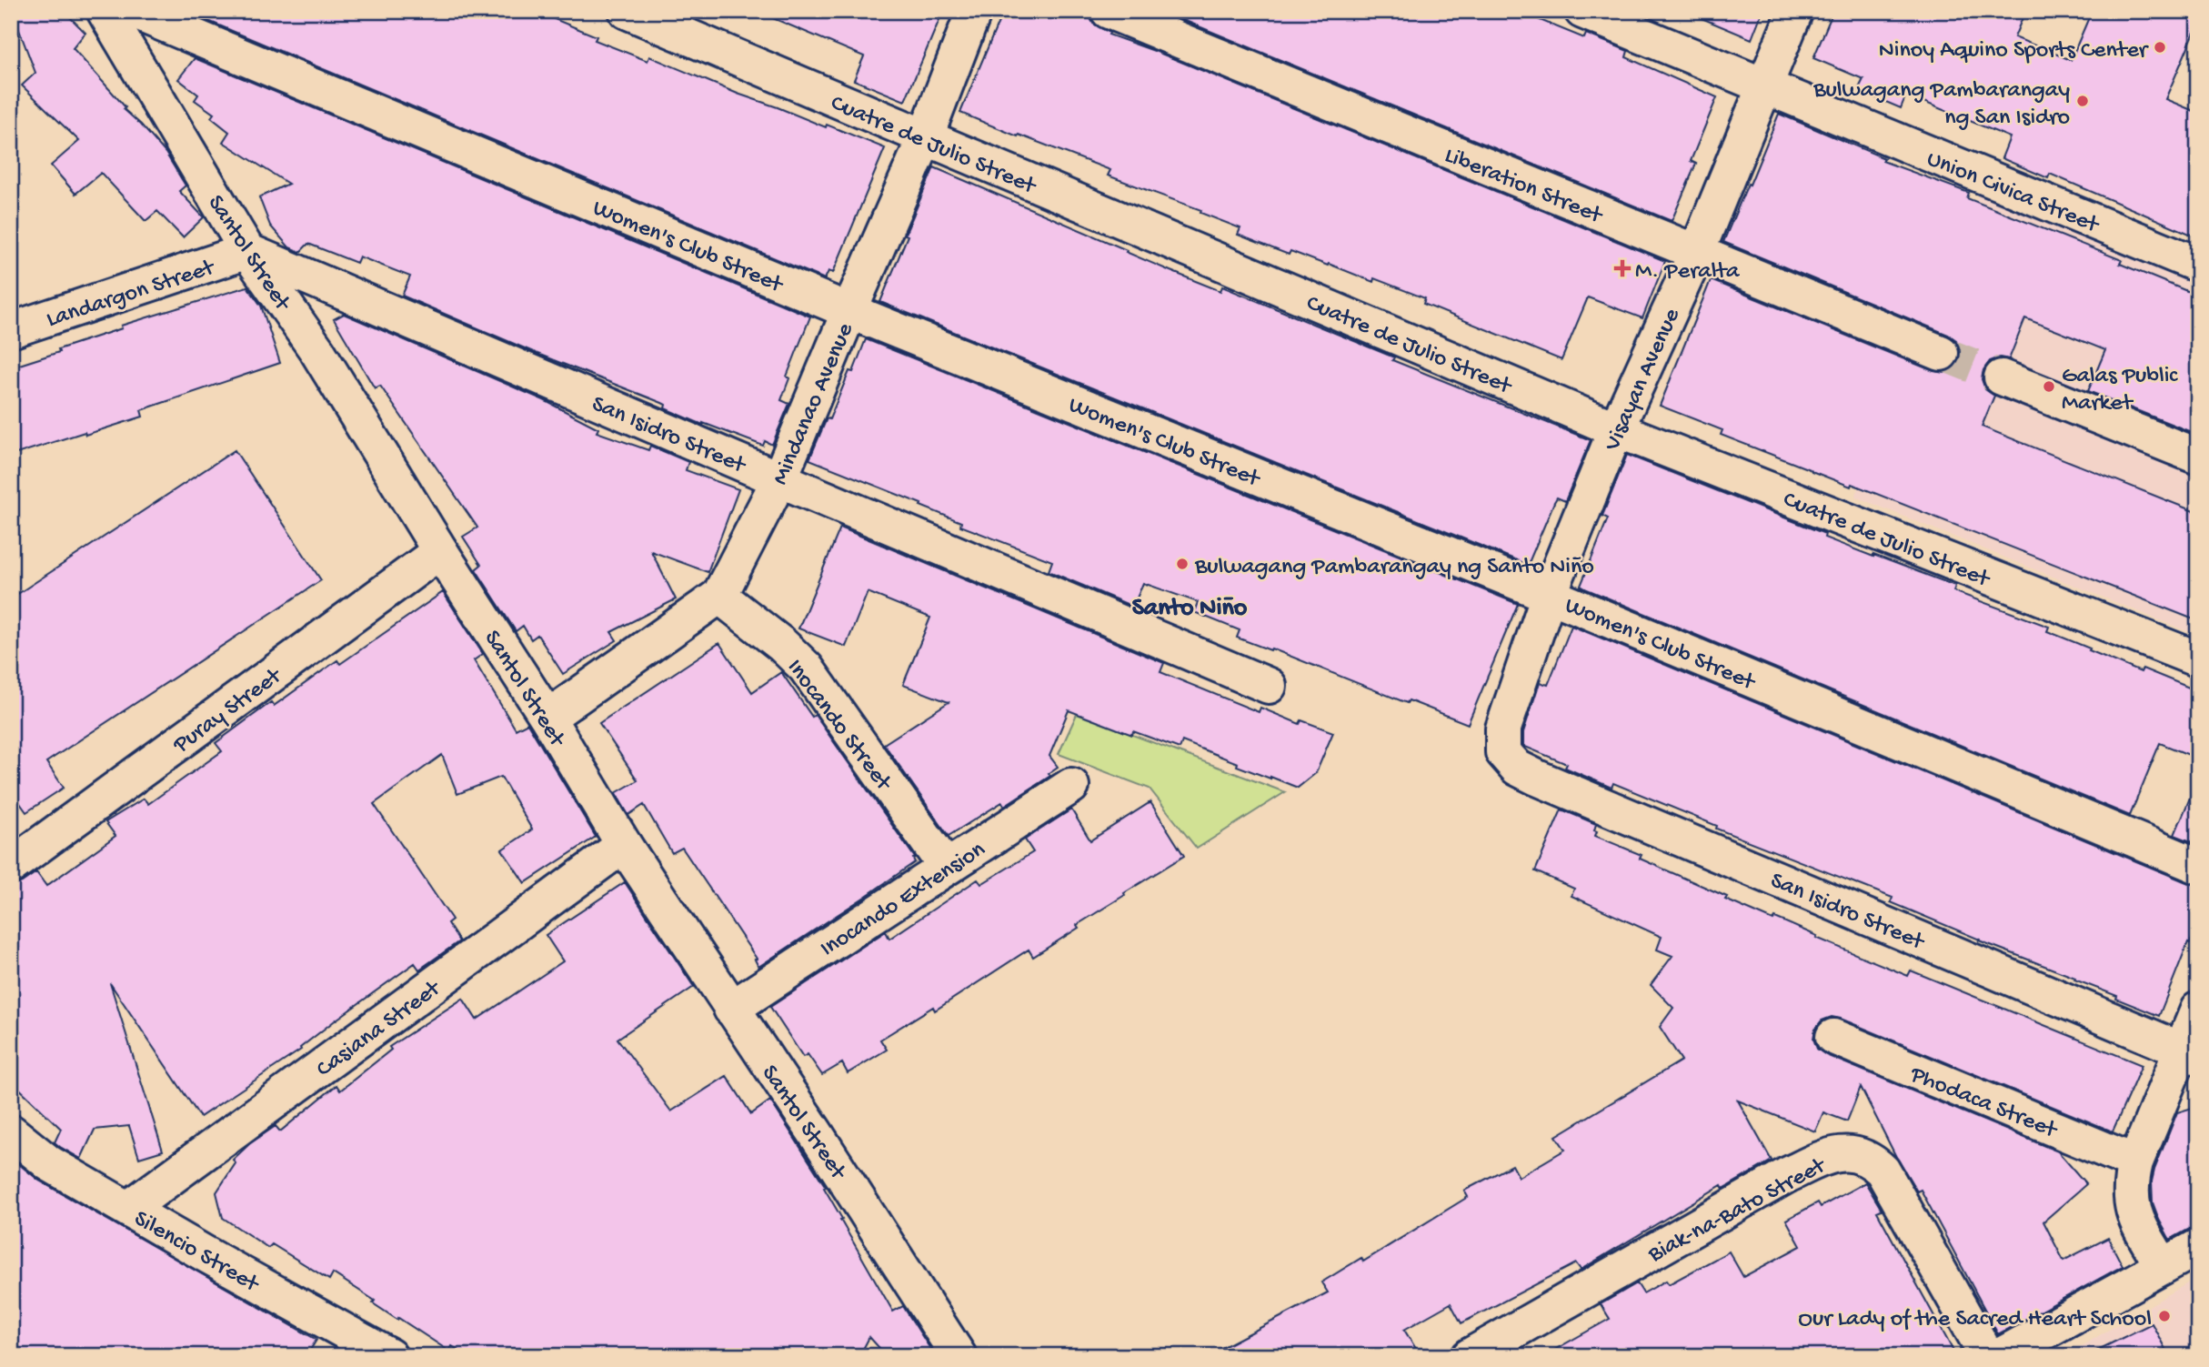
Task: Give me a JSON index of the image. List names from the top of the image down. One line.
{"streets":{"street":["Cuatre de Julio Street","Liberation Street","Union Civica Street","Women's Club Street","Santol Street","Landargon Street","Visayan Avenue","Mindanao Avenue","San Isidro Street","Puray Street","Inocando Street","Inocando Extension","Casiana Street","Phodaca Street","Biak-na-Bato Street","Silencio Street"]},"crossings":[["Cuatre de Julio Street","Visayan Avenue"],["Cuatre de Julio Street","Mindanao Avenue"],["Liberation Street","Visayan Avenue"],["Union Civica Street","Visayan Avenue"],["Women's Club Street","Santol Street"],["Women's Club Street","Visayan Avenue"],["Women's Club Street","Mindanao Avenue"],["Santol Street","Landargon Street"],["Santol Street","Mindanao Avenue"],["Santol Street","San Isidro Street"],["Santol Street","Puray Street"],["Santol Street","Inocando Extension"],["Santol Street","Casiana Street"],["Landargon Street","San Isidro Street"],["Visayan Avenue","San Isidro Street"],["Mindanao Avenue","San Isidro Street"],["Mindanao Avenue","Inocando Street"],["Inocando Street","Inocando Extension"],["Casiana Street","Silencio Street"]],"districts":["Santo Niño"],"places":{"other":["Ninoy Aquino Sports Center","Bulwagang Pambarangay ng San Isidro","Galas Public Market","Bulwagang Pambarangay ng Santo Niño","Our Lady of the Sacred Heart School"],"health":["M. Peralta"]}}
